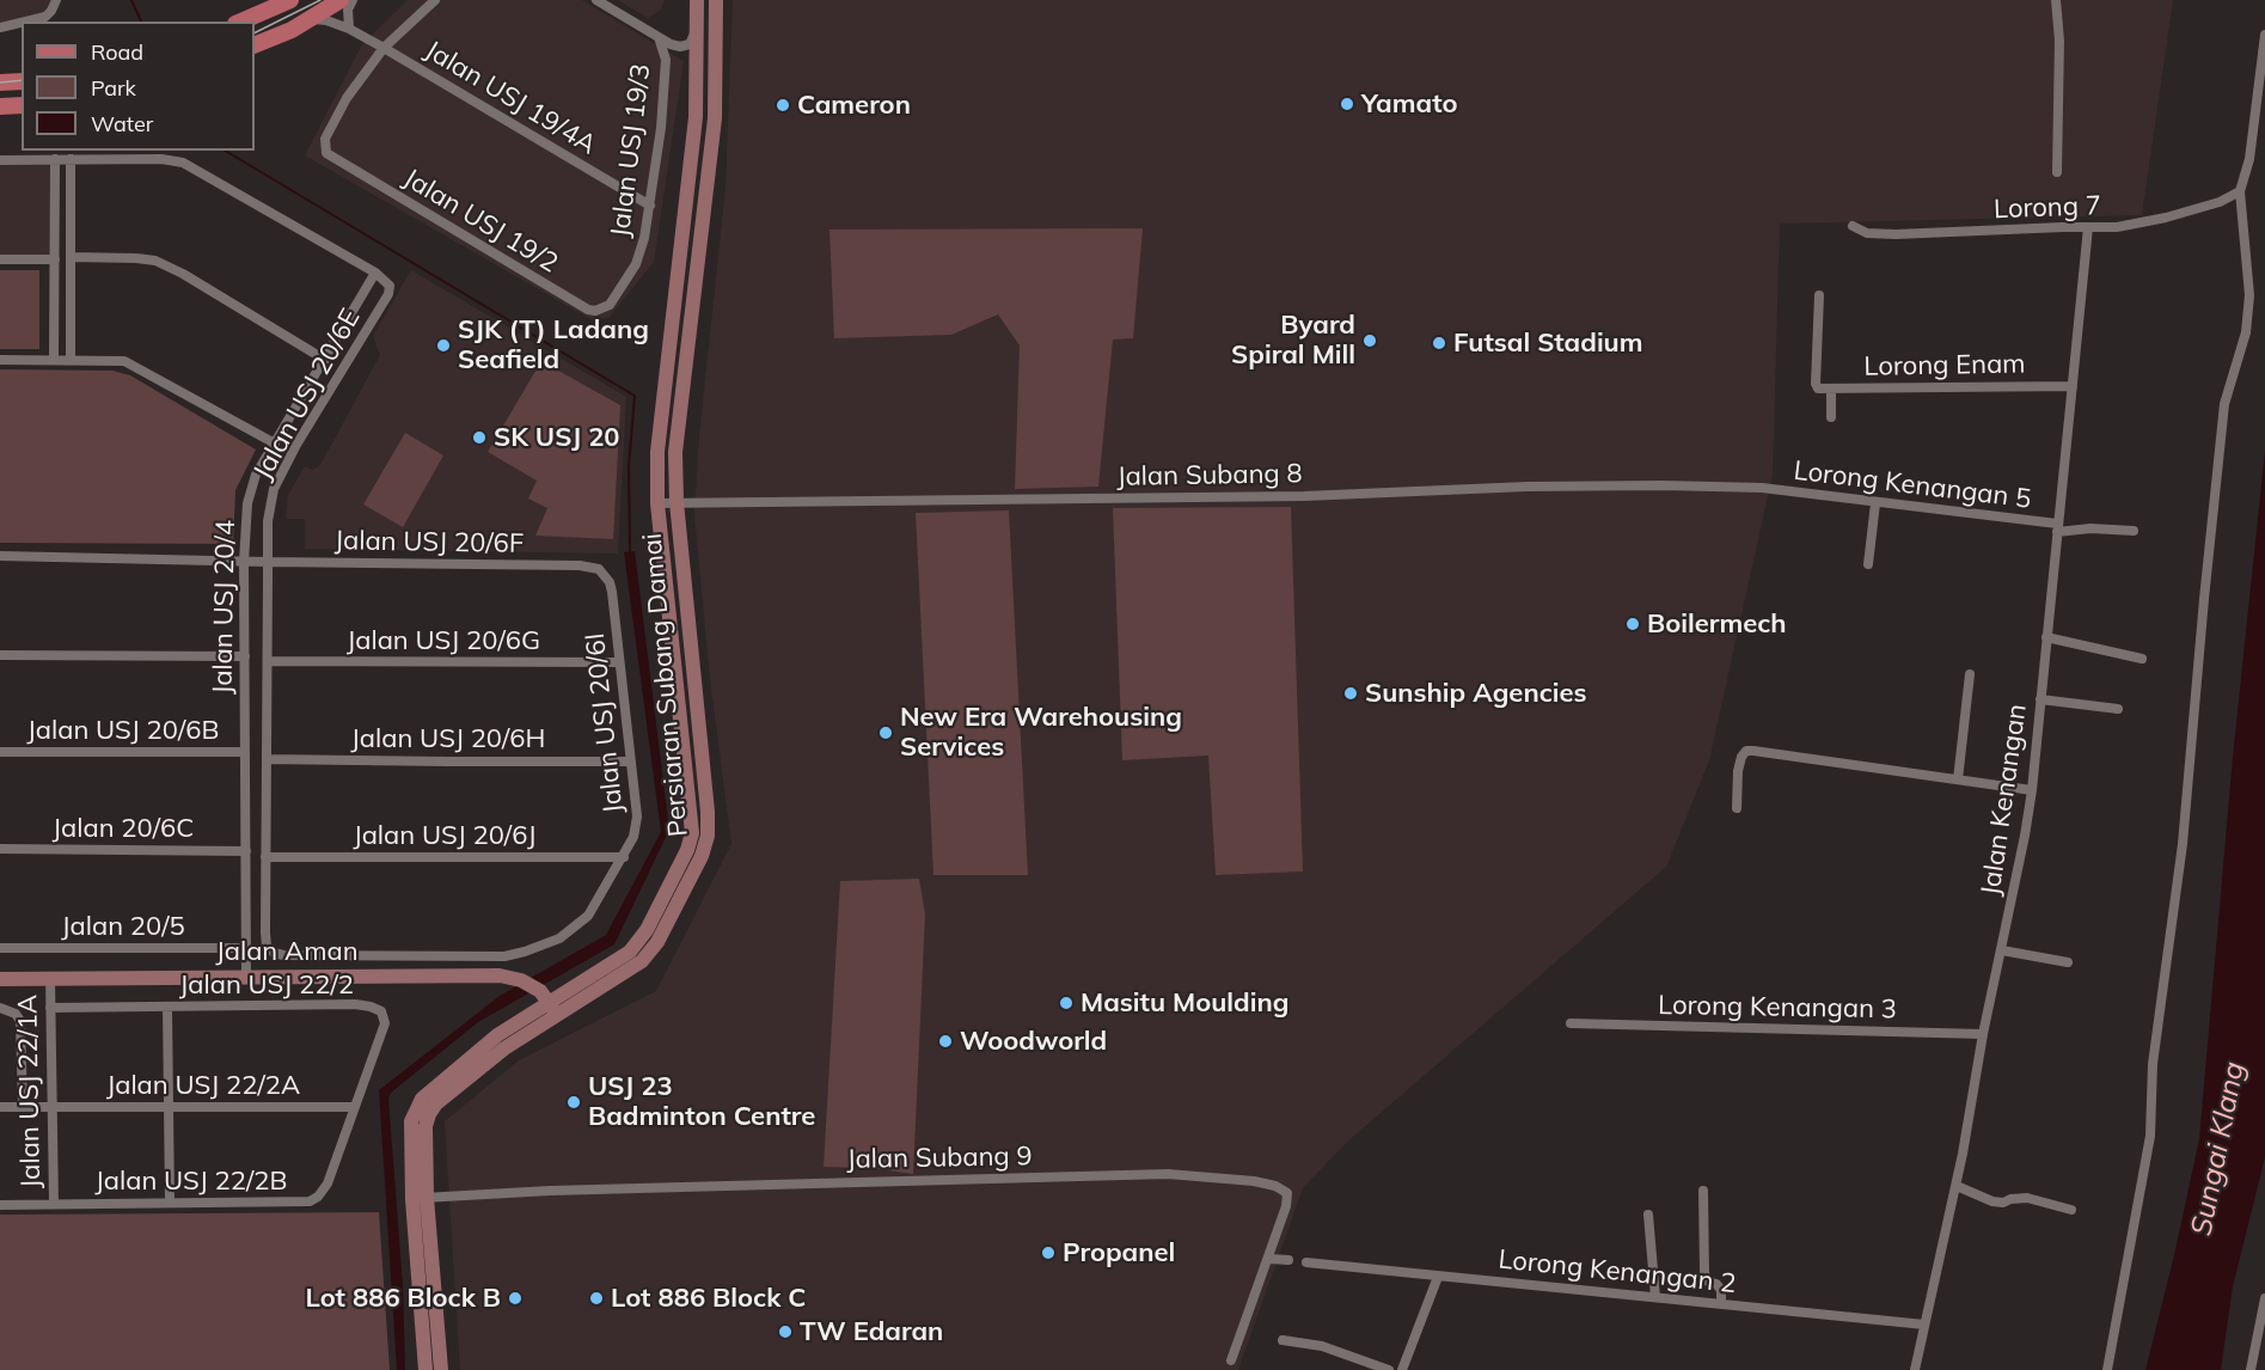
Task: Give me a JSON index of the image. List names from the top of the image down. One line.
{"streets":{"street":["Jalan USJ 19/4A","Jalan USJ 19/3","Lorong 7","Jalan USJ 19/2","Lorong Enam","Jalan USJ 20/6E","Jalan Subang 8","Lorong Kenangan 5","Jalan USJ 20/6F","Jalan USJ 20/4","Jalan USJ 20/6G","Persiaran Subang Damai","Jalan USJ 20/6I","Jalan USJ 20/6B","Jalan USJ 20/6H","Jalan Kenangan","Jalan 20/6C","Jalan USJ 20/6J","Jalan 20/5","Jalan Aman","Jalan USJ 22/2","Lorong Kenangan 3","Jalan USJ 22/2A","Jalan USJ 22/1A","Jalan Subang 9","Jalan USJ 22/2B","Lorong Kenangan 2"]},"crossings":[["Jalan USJ 19/4A","Jalan USJ 19/3"],["Jalan USJ 19/4A","Jalan USJ 19/2"],["Jalan USJ 19/3","Jalan USJ 19/2"],["Lorong 7","Jalan Kenangan"],["Lorong Enam","Jalan Kenangan"],["Jalan USJ 20/6E","Jalan USJ 20/6F"],["Jalan USJ 20/6E","Jalan USJ 20/4"],["Jalan USJ 20/6E","Jalan USJ 20/6G"],["Jalan USJ 20/6E","Jalan USJ 20/6I"],["Jalan USJ 20/6E","Jalan USJ 20/6H"],["Jalan USJ 20/6E","Jalan USJ 20/6J"],["Jalan Subang 8","Lorong Kenangan 5"],["Jalan Subang 8","Persiaran Subang Damai"],["Lorong Kenangan 5","Jalan Kenangan"],["Jalan USJ 20/6F","Jalan USJ 20/4"],["Jalan USJ 20/6F","Jalan USJ 20/6I"],["Jalan USJ 20/4","Jalan USJ 20/6B"],["Jalan USJ 20/4","Jalan 20/6C"],["Jalan USJ 20/4","Jalan 20/5"],["Jalan USJ 20/4","Jalan Aman"],["Jalan USJ 20/6G","Jalan USJ 20/6I"],["Persiaran Subang Damai","Jalan Aman"],["Persiaran Subang Damai","Jalan Subang 9"],["Jalan USJ 20/6I","Jalan USJ 20/6H"],["Jalan USJ 20/6I","Jalan USJ 20/6J"],["Jalan Kenangan","Lorong Kenangan 3"],["Jalan Kenangan","Lorong Kenangan 2"],["Jalan Aman","Jalan USJ 22/1A"],["Jalan USJ 22/2","Jalan USJ 22/2A"],["Jalan USJ 22/2","Jalan USJ 22/1A"],["Jalan USJ 22/2","Jalan USJ 22/2B"],["Jalan USJ 22/2A","Jalan USJ 22/1A"],["Jalan USJ 22/2A","Jalan USJ 22/2B"],["Jalan USJ 22/1A","Jalan USJ 22/2B"]],"water":["Sungai Klang"],"places":["Yamato","Cameron","Byard Spiral Mill","Futsal Stadium","SJK (T) Ladang Seafield","SK USJ 20","Boilermech","Sunship Agencies","New Era Warehousing Services","Masitu Moulding","Woodworld","USJ 23 Badminton Centre","Propanel","Lot 886 Block B","Lot 886 Block C","TW Edaran"],"legend":["Road","Park","Water"]}
